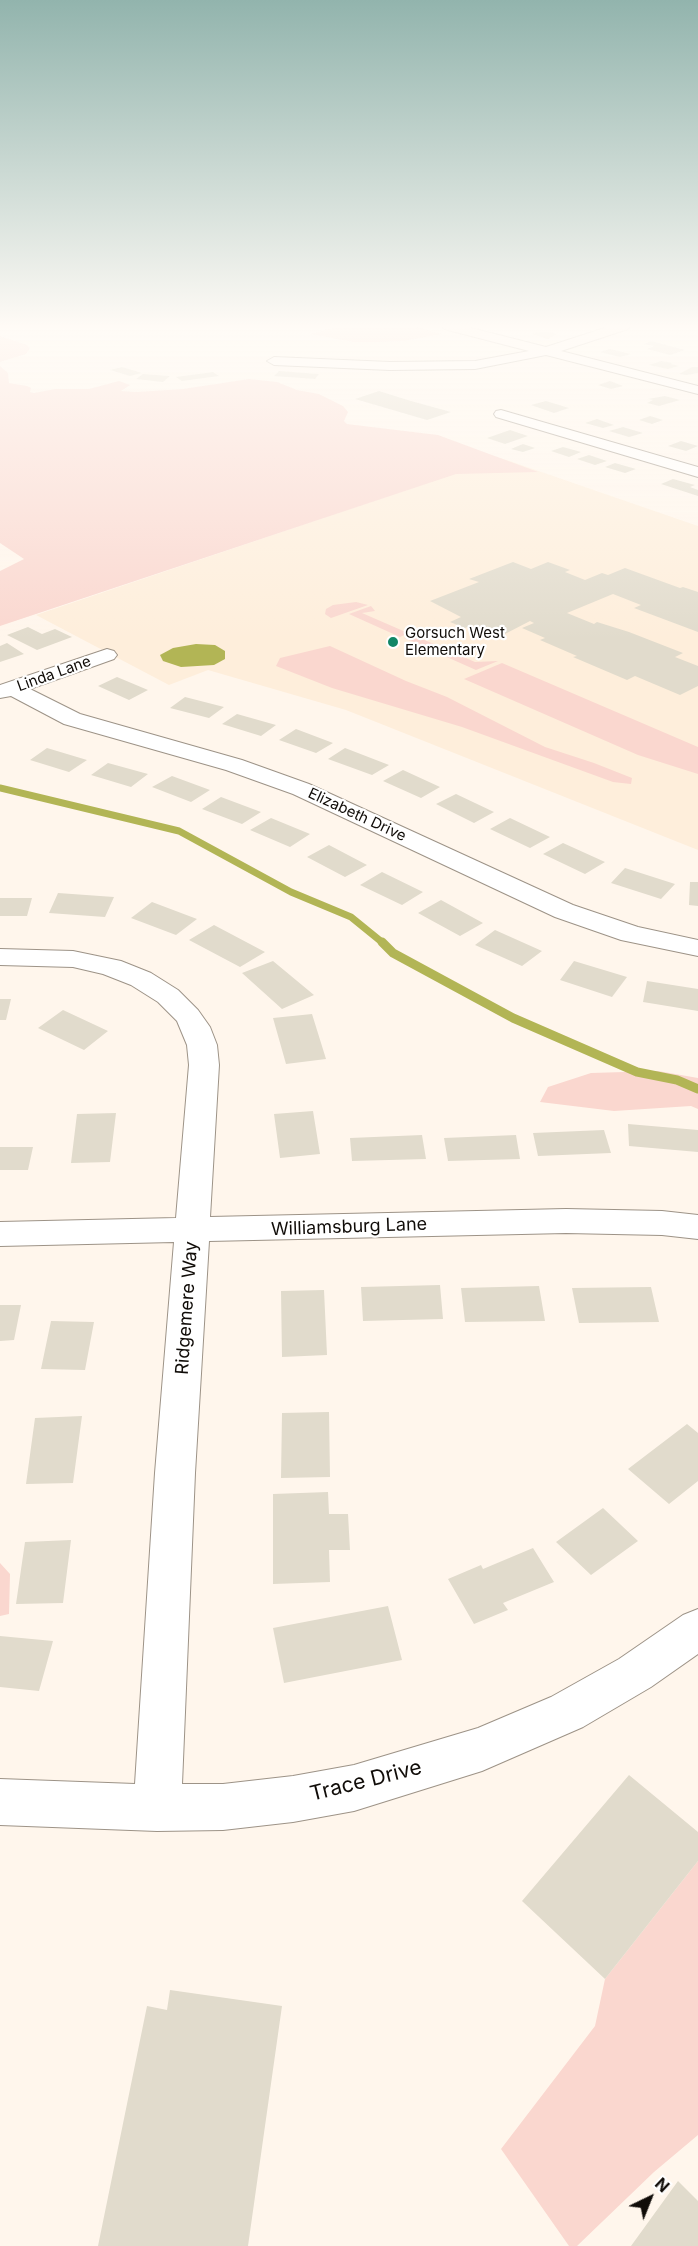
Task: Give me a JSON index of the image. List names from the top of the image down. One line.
{"streets":{"street":["Linda Lane","Elizabeth Drive","Williamsburg Lane","Ridgemere Way","Trace Drive"]},"crossings":[["Linda Lane","Elizabeth Drive"],["Williamsburg Lane","Ridgemere Way"],["Ridgemere Way","Trace Drive"]],"places":["Gorsuch West Elementary"],"north":"top right"}
